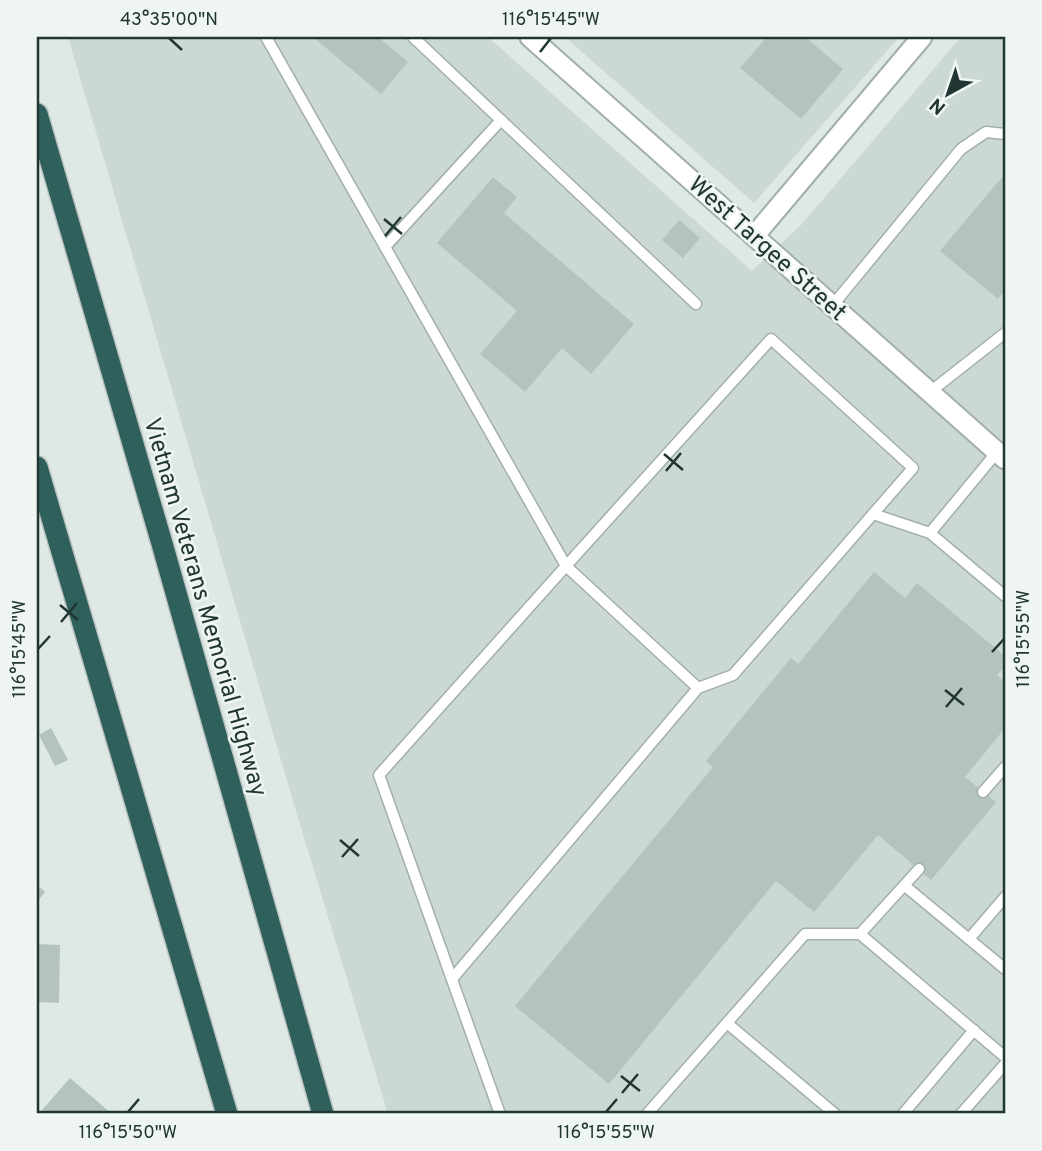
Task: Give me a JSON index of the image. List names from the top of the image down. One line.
{"streets":{"highway":["Vietnam Veterans Memorial Highway"],"street":["West Targee Street"]},"north":"bottom left","coordinates":["43°35'00\"N","116°15'45\"W","116°15'55\"W","116°15'50\"W"]}
